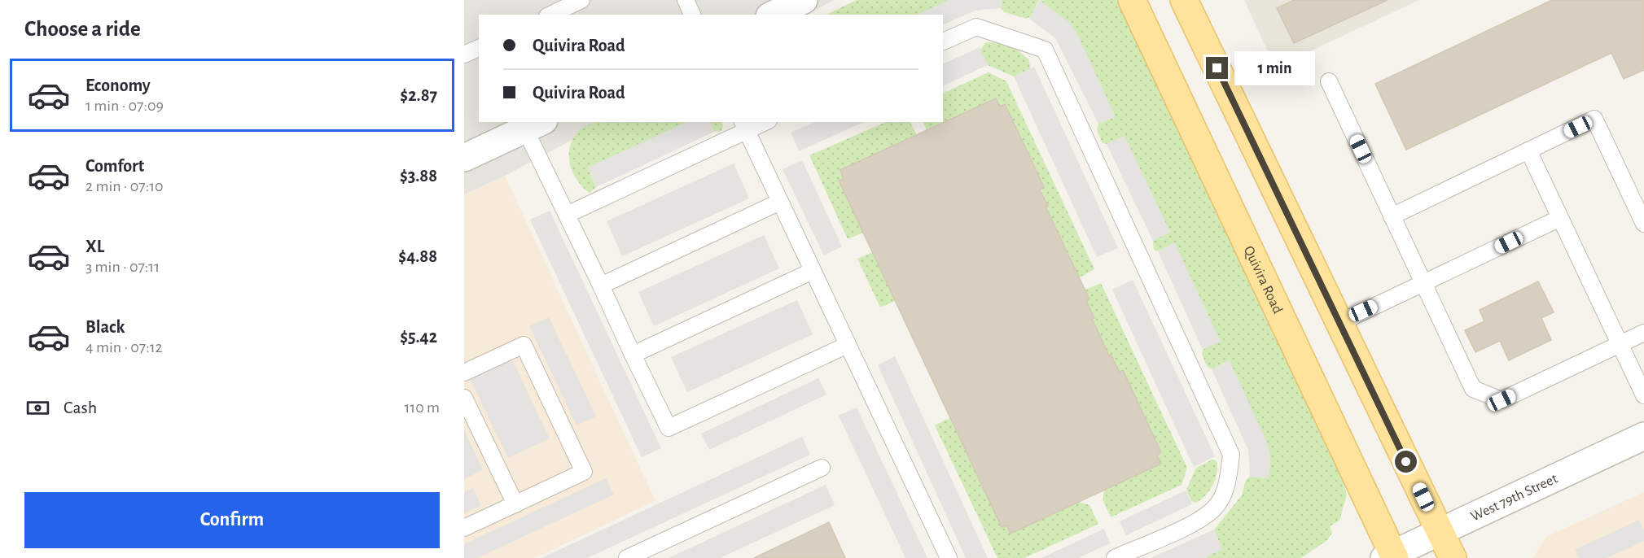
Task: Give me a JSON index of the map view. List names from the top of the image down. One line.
{"streets":{"main road":["Quivira Road"],"street":["West 79th Street"]},"crossings":[["Quivira Road","West 79th Street"]],"page":{"heading":"Choose a ride","banner":["Quivira Road","Quivira Road"],"bubble":"1 min","list":[{"name":"Economy","note":"1 min · 07:09","value":"$2.87"},{"name":"Comfort","note":"2 min · 07:10","value":"$3.88"},{"name":"XL","note":"3 min · 07:11","value":"$4.88"},{"name":"Black","note":"4 min · 07:12","value":"$5.42"}],"pay":["Cash","110 m"],"buttons":"Confirm"}}
